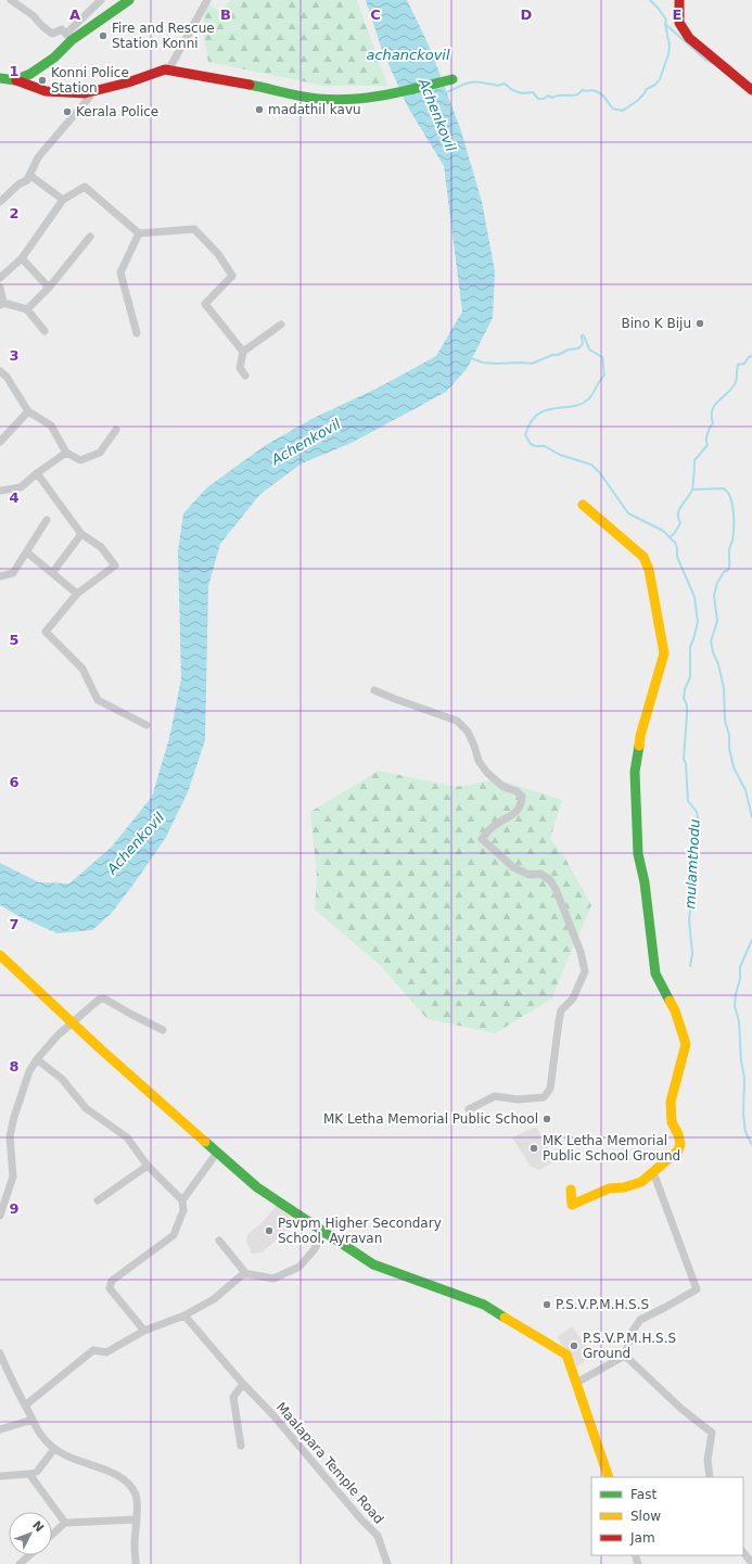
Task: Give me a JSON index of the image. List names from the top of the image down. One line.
{"streets":{"street":["Maalapara Temple Road"]},"water":["achanckovil","Achenkovil","mulamthodu"],"places":["Fire and Rescue Station Konni","Konni Police Station","madathil kavu","Kerala Police","Bino K Biju","MK Letha Memorial Public School","MK Letha Memorial Public School Ground","Psvpm Higher Secondary School, Ayravan","P.S.V.P.M.H.S.S","P.S.V.P.M.H.S.S Ground"],"legend":["Fast","Slow","Jam"],"north":"top right","grid":{"columns":["A","B","C","D","E"],"rows":["1","2","3","4","5","6","7","8","9"]}}
